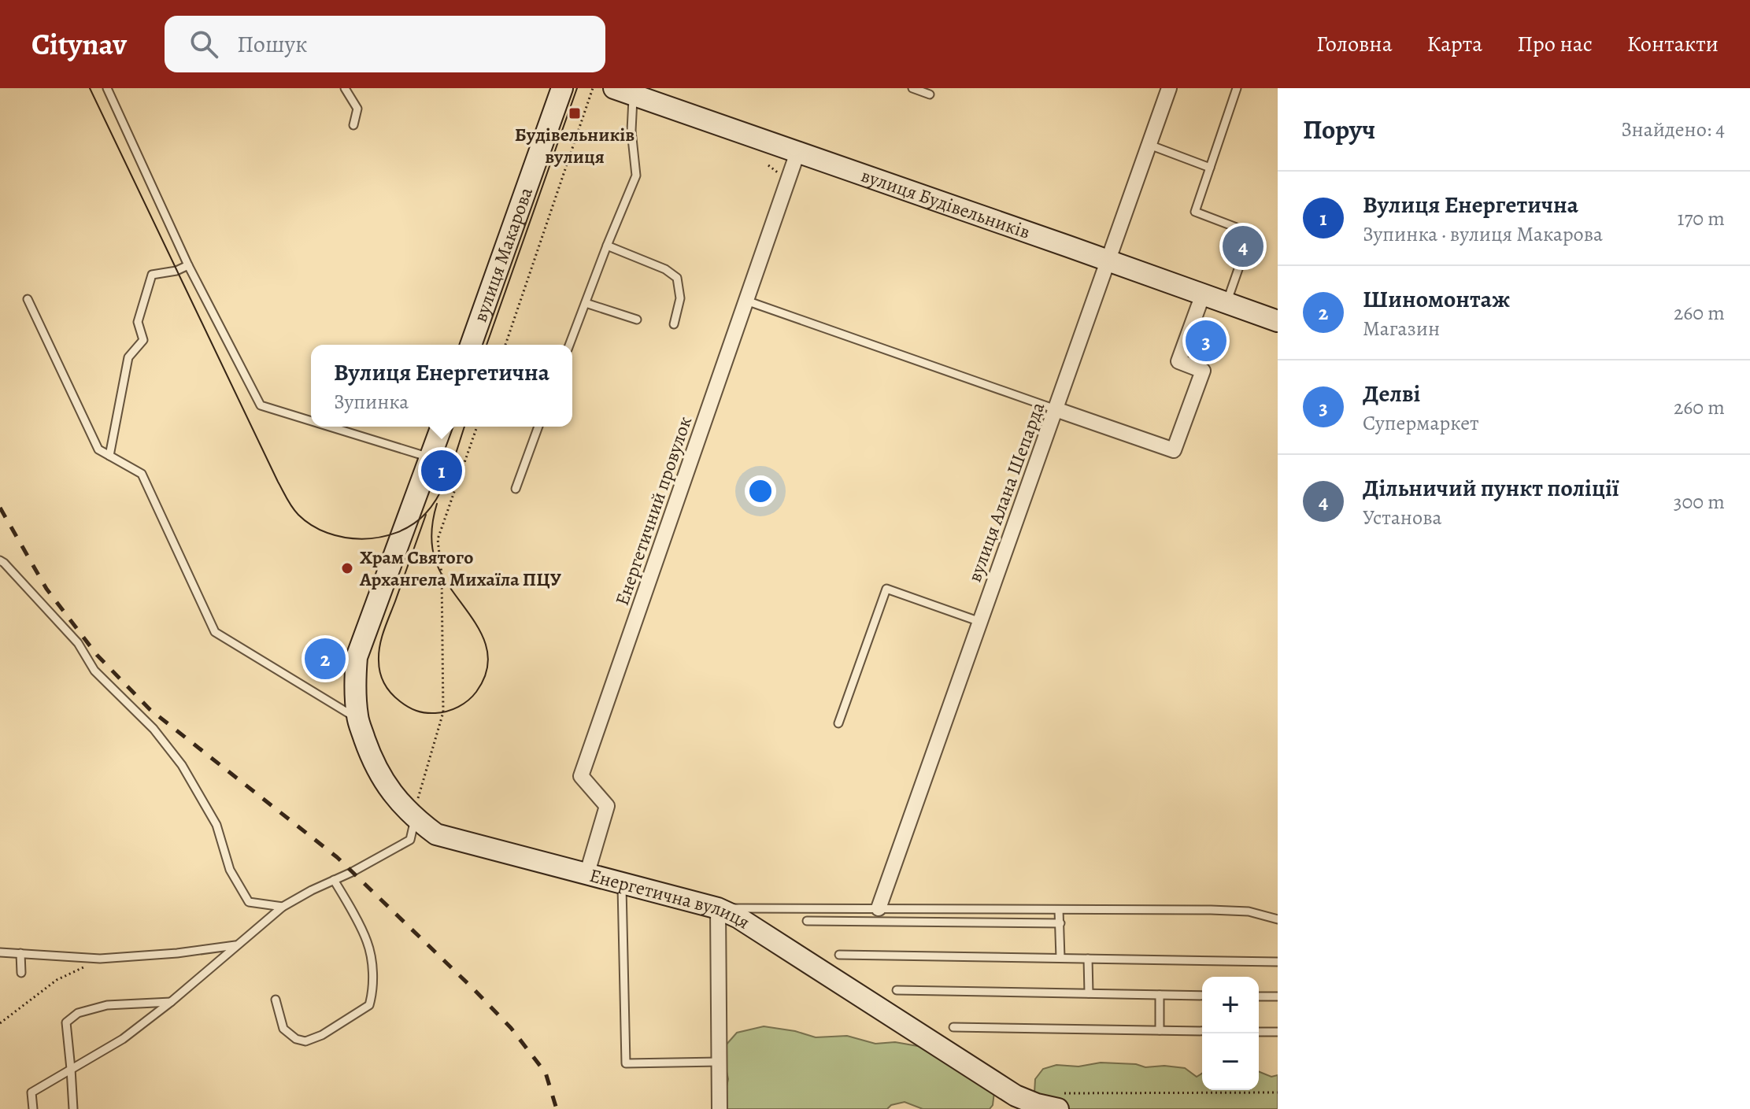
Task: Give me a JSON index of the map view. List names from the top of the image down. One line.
{"streets":{"main road":["вулиця Будівельників","вулиця Макарова","Енергетична вулиця"],"street":["вулиця Алана Шепарда","Енергетичний провулок"]},"crossings":[["вулиця Будівельників","вулиця Алана Шепарда"],["вулиця Будівельників","Енергетичний провулок"],["Енергетичний провулок","Енергетична вулиця"]],"places":{"transit":["Будівельників вулиця"],"other":["Храм Святого Архангела Михаїла ПЦУ"]},"page":{"header":"Citynav","search":"Пошук","nav":["Головна","Карта","Про нас","Контакти"],"heading":["Поруч","Знайдено: 4"],"list":[{"mark":"1","name":"Вулиця Енергетична","note":"Зупинка · вулиця Макарова","value":"170 m"},{"mark":"2","name":"Шиномонтаж","note":"Магазин","value":"260 m"},{"mark":"3","name":"Делві","note":"Супермаркет","value":"260 m"},{"mark":"4","name":"Дільничий пункт поліції","note":"Установа","value":"300 m"}],"pins":["4","3","1","2"],"popup":["Вулиця Енергетична","Зупинка"],"map_buttons":["+","−"]}}
